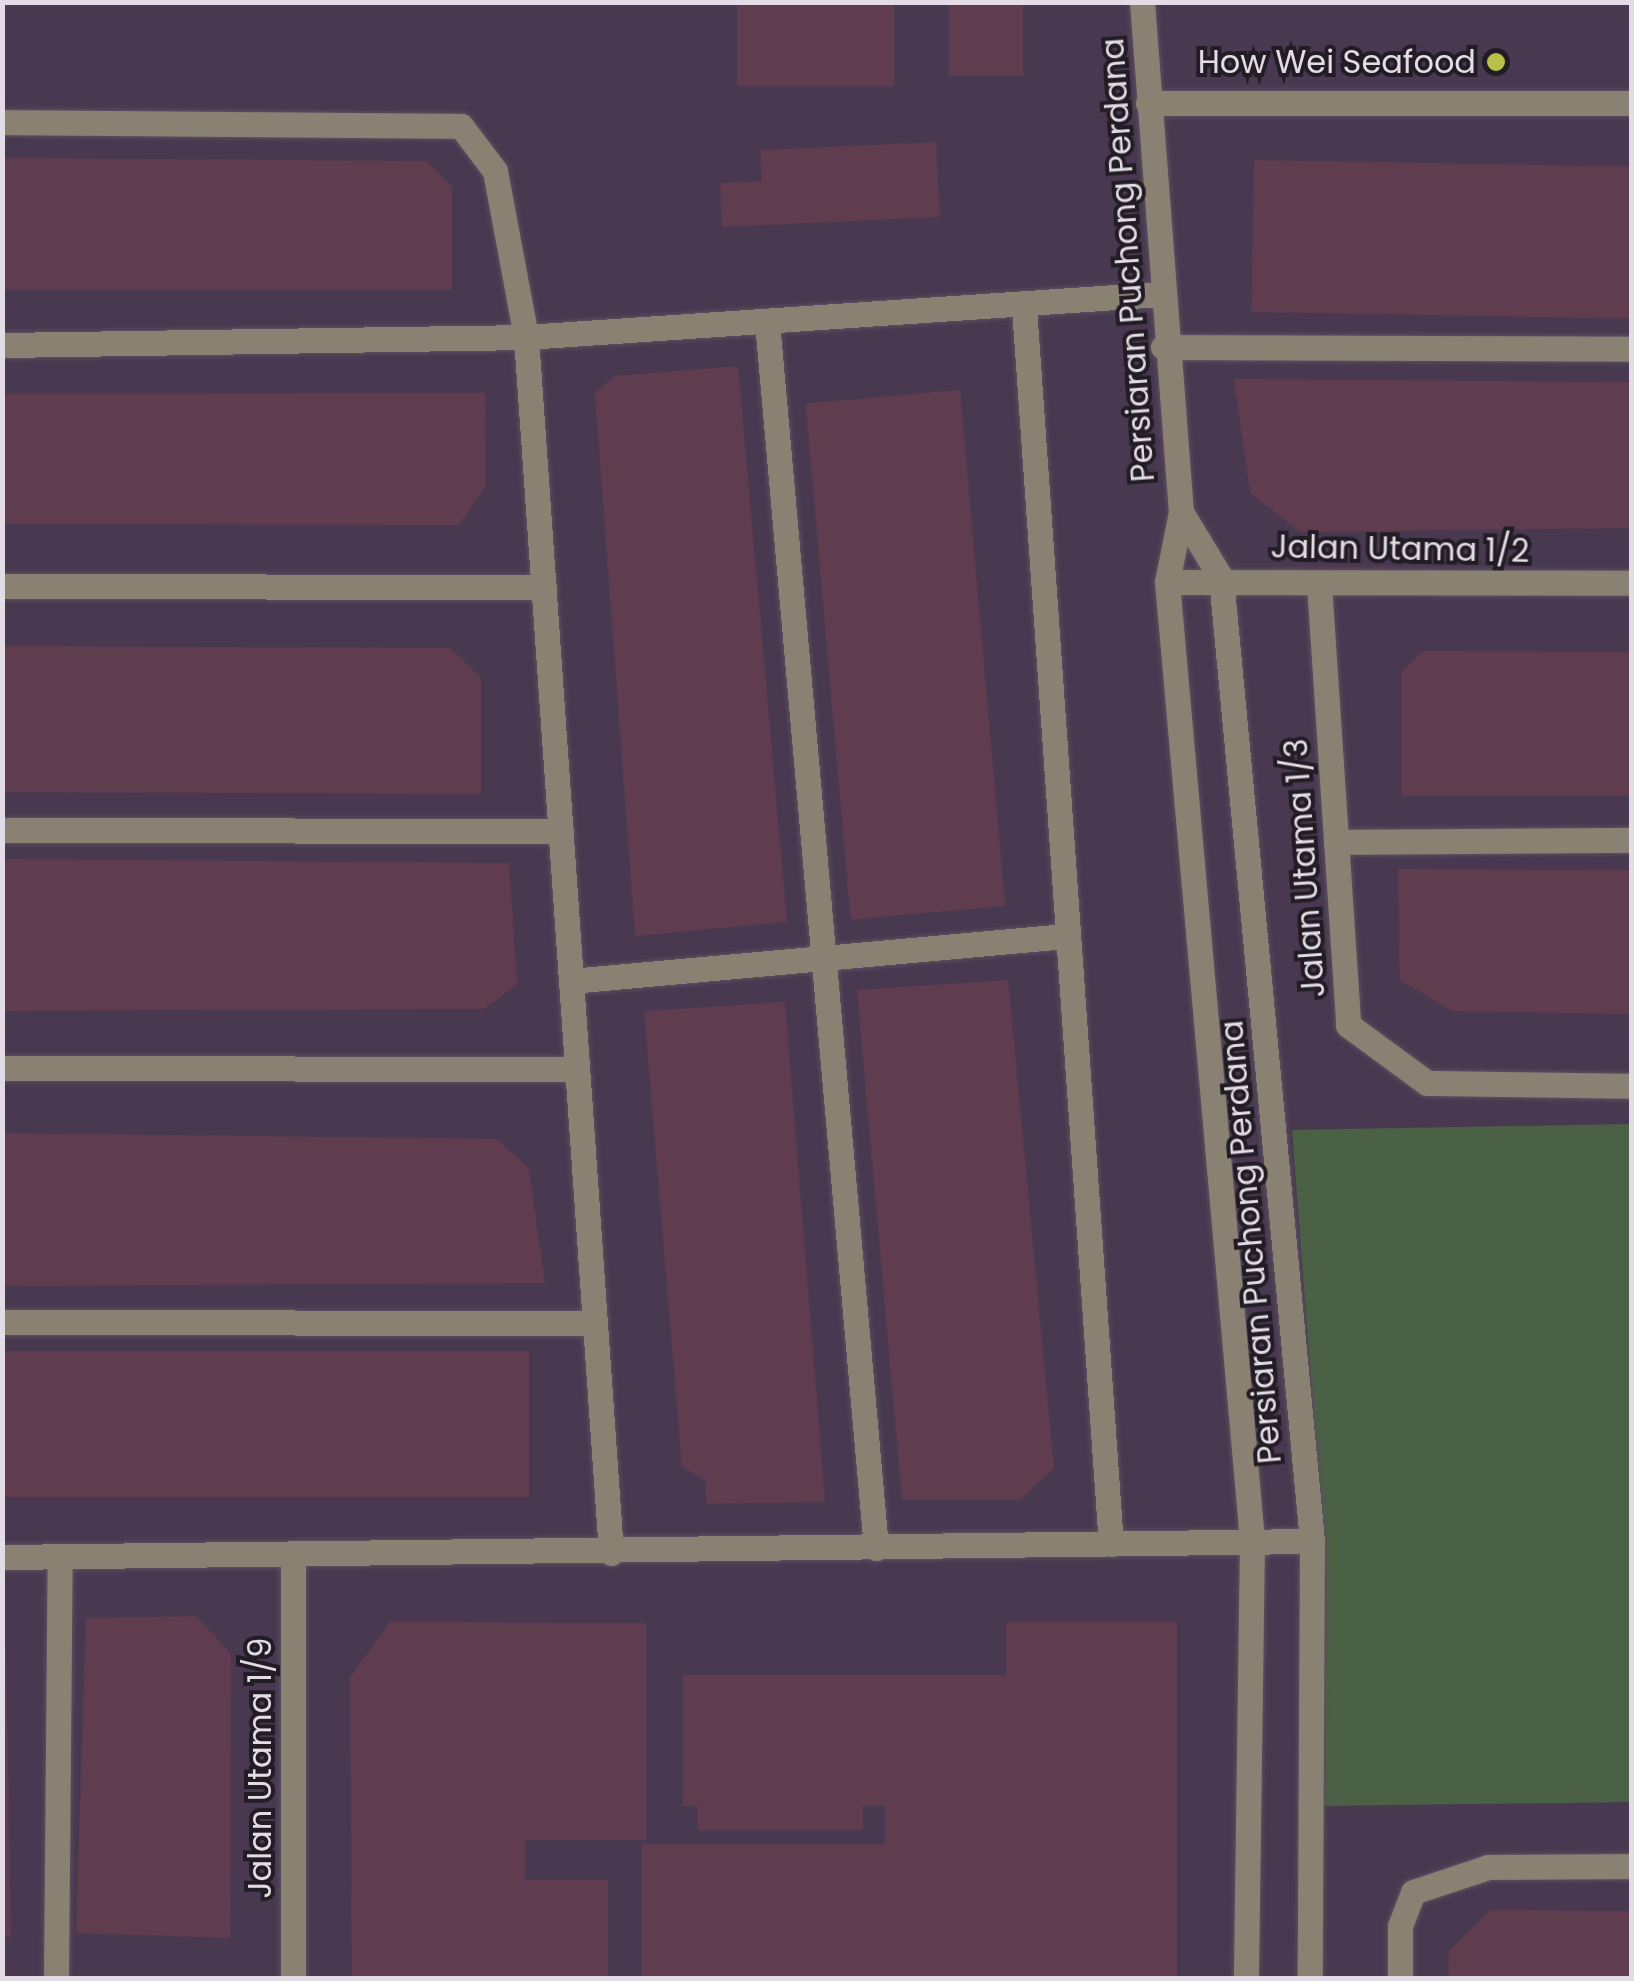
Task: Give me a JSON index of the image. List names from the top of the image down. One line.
{"streets":{"street":["Persiaran Puchong Perdana","Jalan Utama 1/2","Jalan Utama 1/3","Jalan Utama 1/9"]},"crossings":[["Persiaran Puchong Perdana","Jalan Utama 1/2"],["Jalan Utama 1/2","Jalan Utama 1/3"]],"places":["How Wei Seafood"]}
